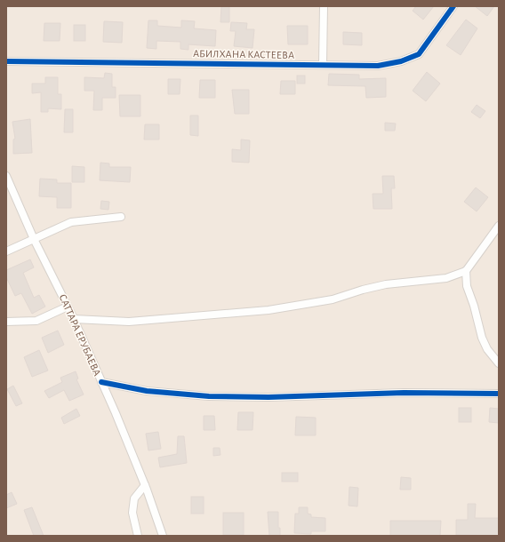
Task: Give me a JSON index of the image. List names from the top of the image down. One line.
{"streets":{"street":["АБИЛХАНА КАСТЕЕВА","САТТАРА ЕРУБАЕВА"]}}
